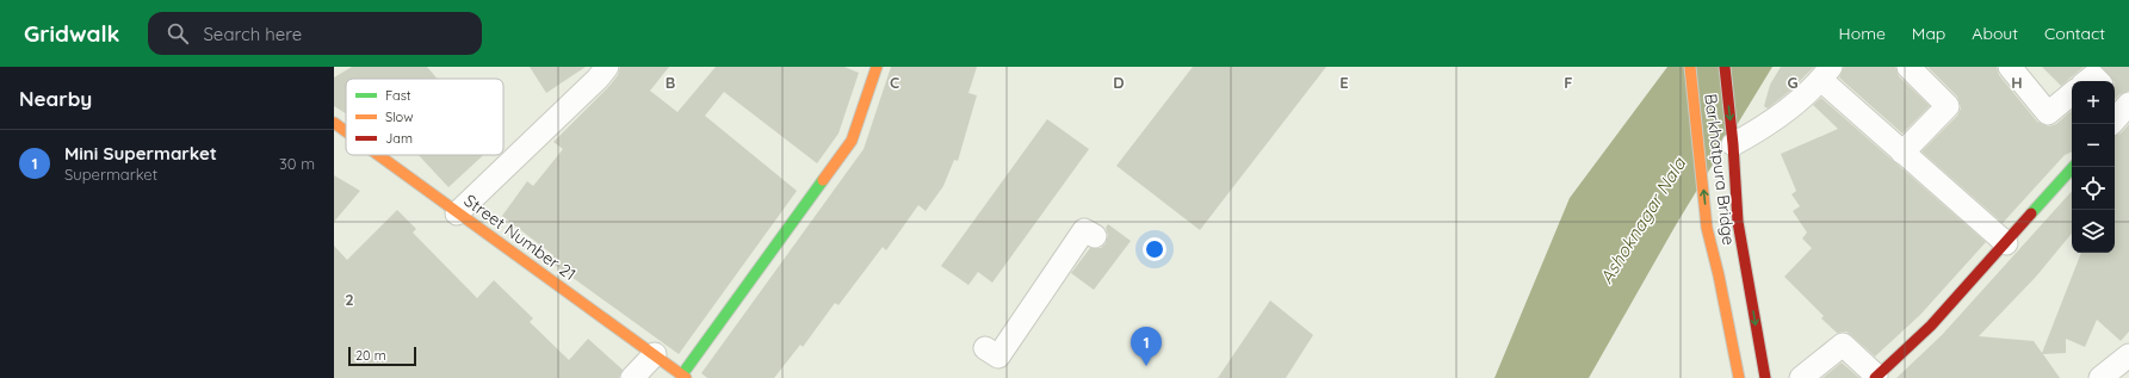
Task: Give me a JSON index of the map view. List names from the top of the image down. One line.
{"streets":{"street":["Barkhatpura Bridge","Street Number 21"]},"water":["Ashoknagar Nala"],"legend":["Fast","Slow","Jam"],"scale_bar":"20 m","page":{"header":"Gridwalk","search":"Search here","nav":["Home","Map","About","Contact"],"heading":"Nearby","map_buttons":["+","−"],"list":[{"mark":"1","name":"Mini Supermarket","note":"Supermarket","value":"30 m"}],"pins":"1","scale":"20 m"},"grid":{"columns":["B","C","D","E","F","G","H"],"rows":["2"]}}
